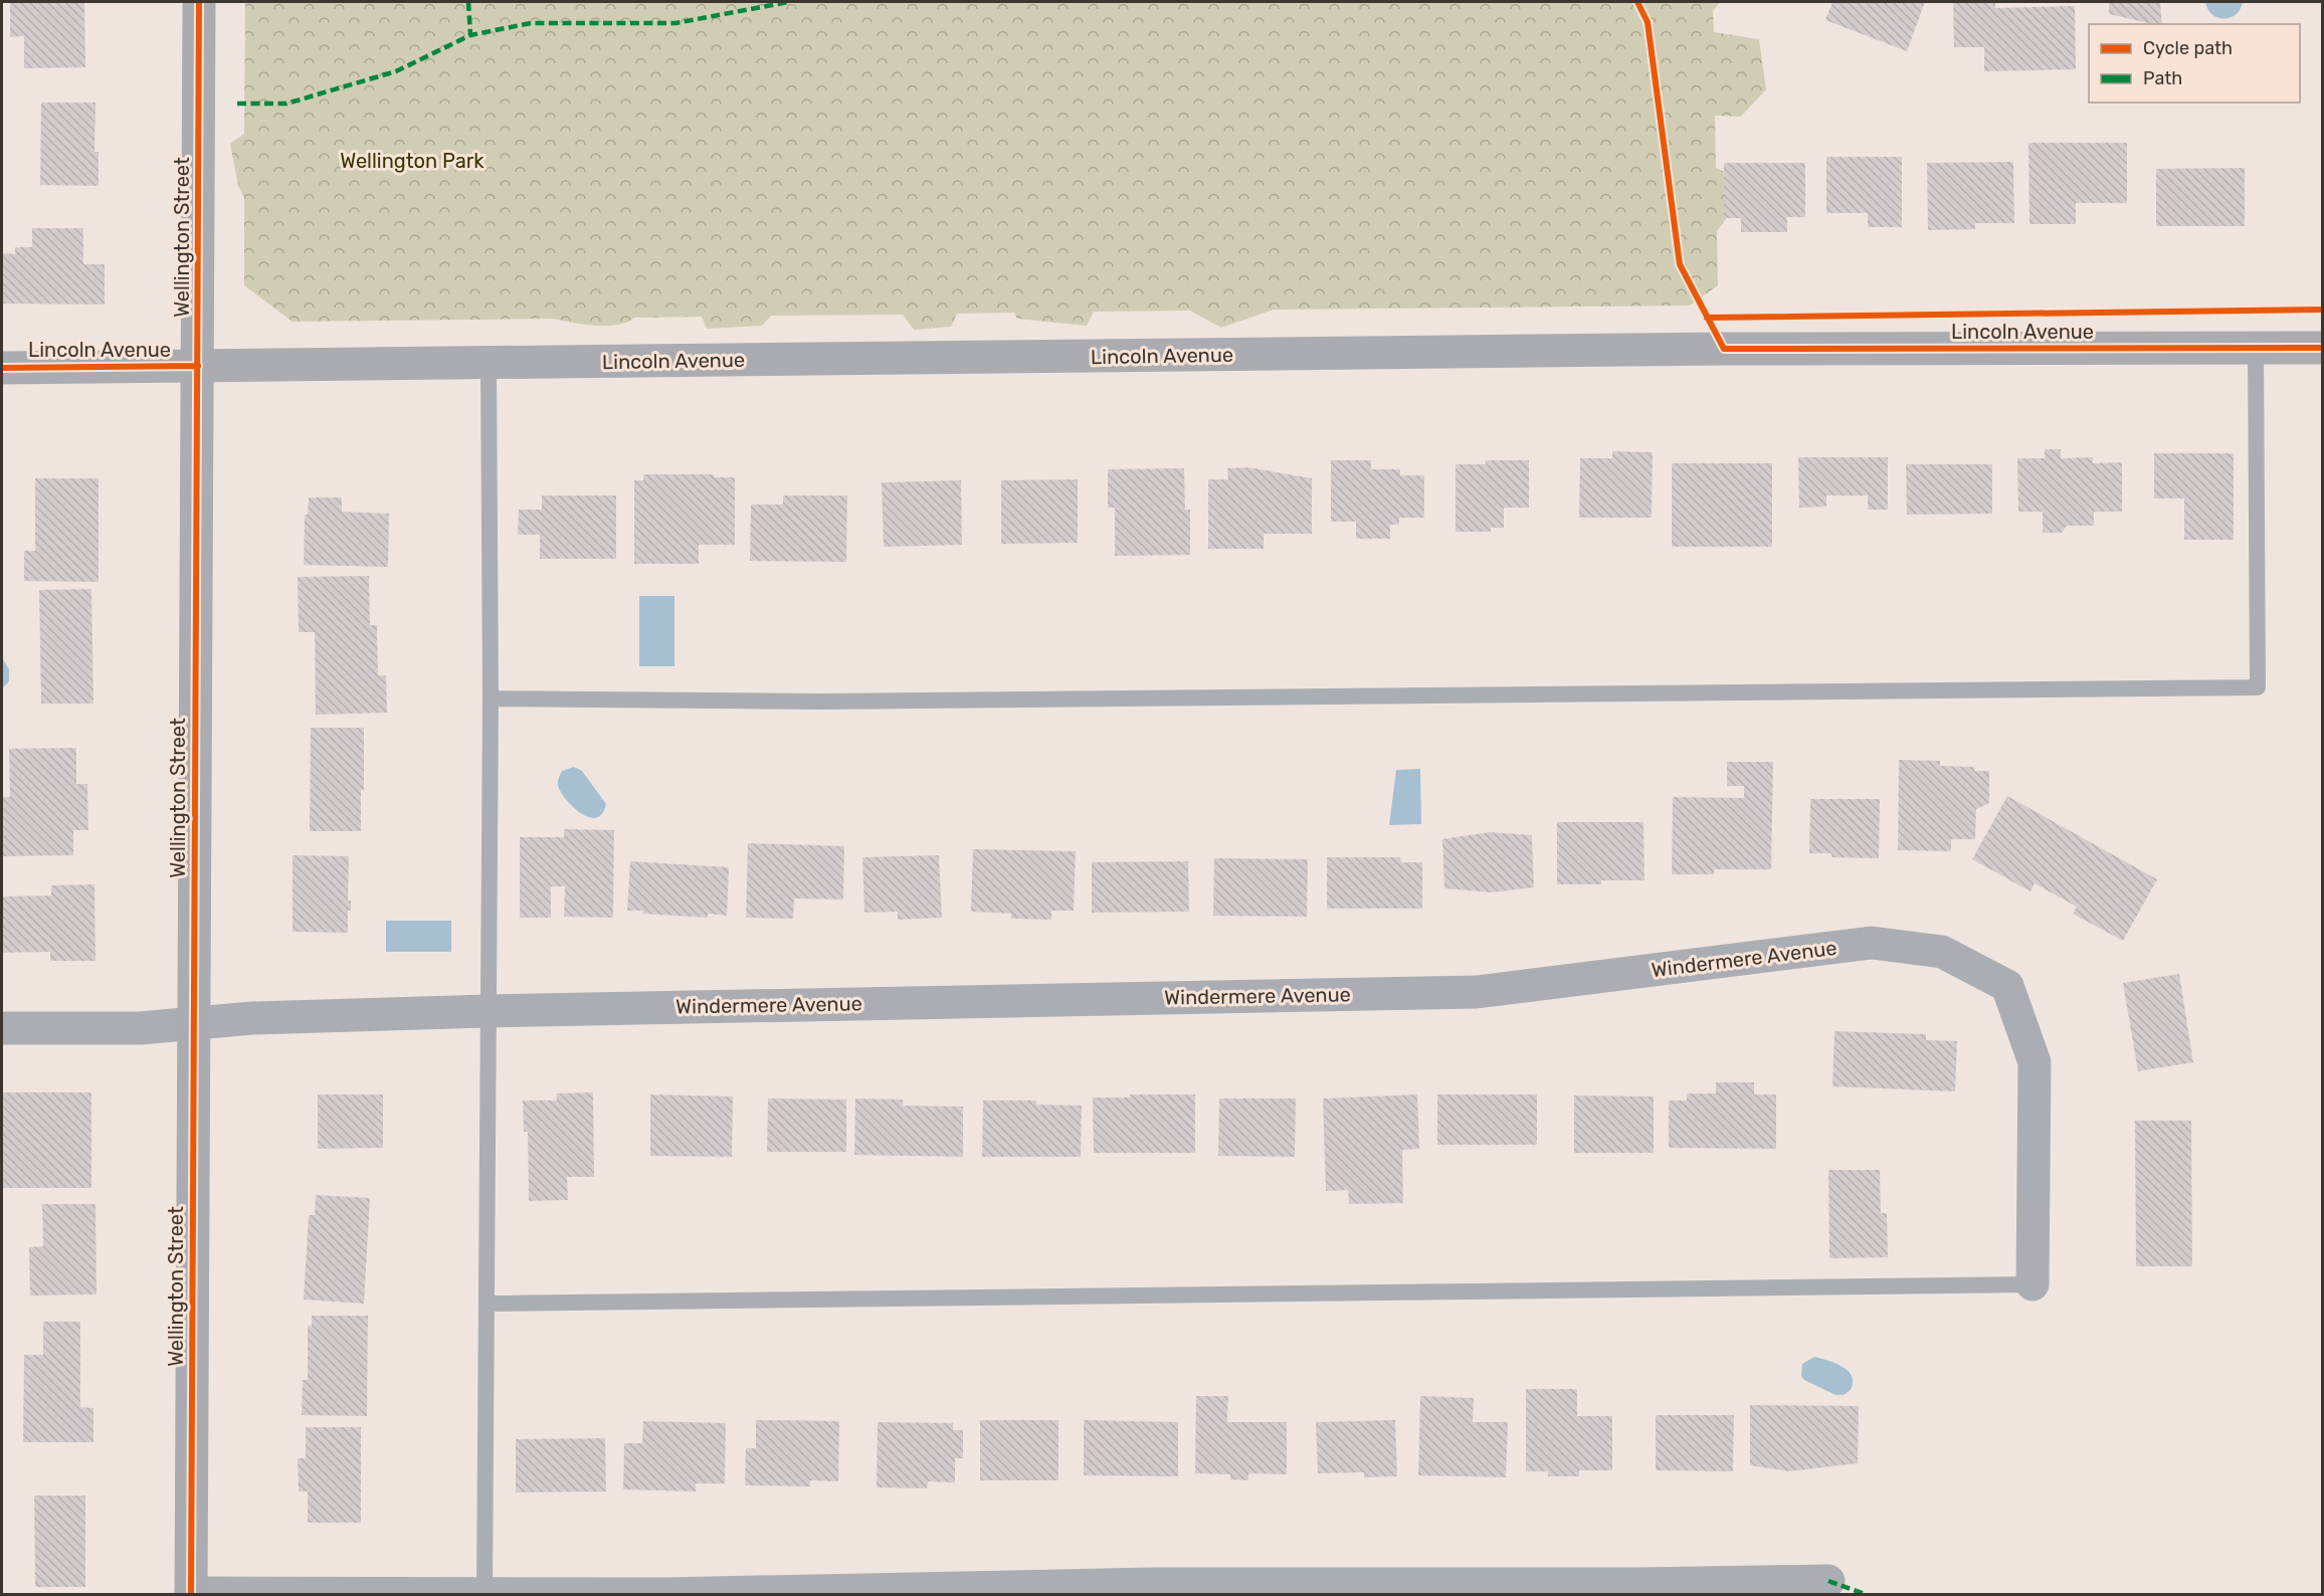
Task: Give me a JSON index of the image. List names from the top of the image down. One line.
{"streets":{"main road":["Wellington Street","Lincoln Avenue"],"street":["Windermere Avenue"]},"crossings":[["Wellington Street","Lincoln Avenue"],["Wellington Street","Windermere Avenue"]],"parks":["Wellington Park"],"legend":["Cycle path","Path"]}
